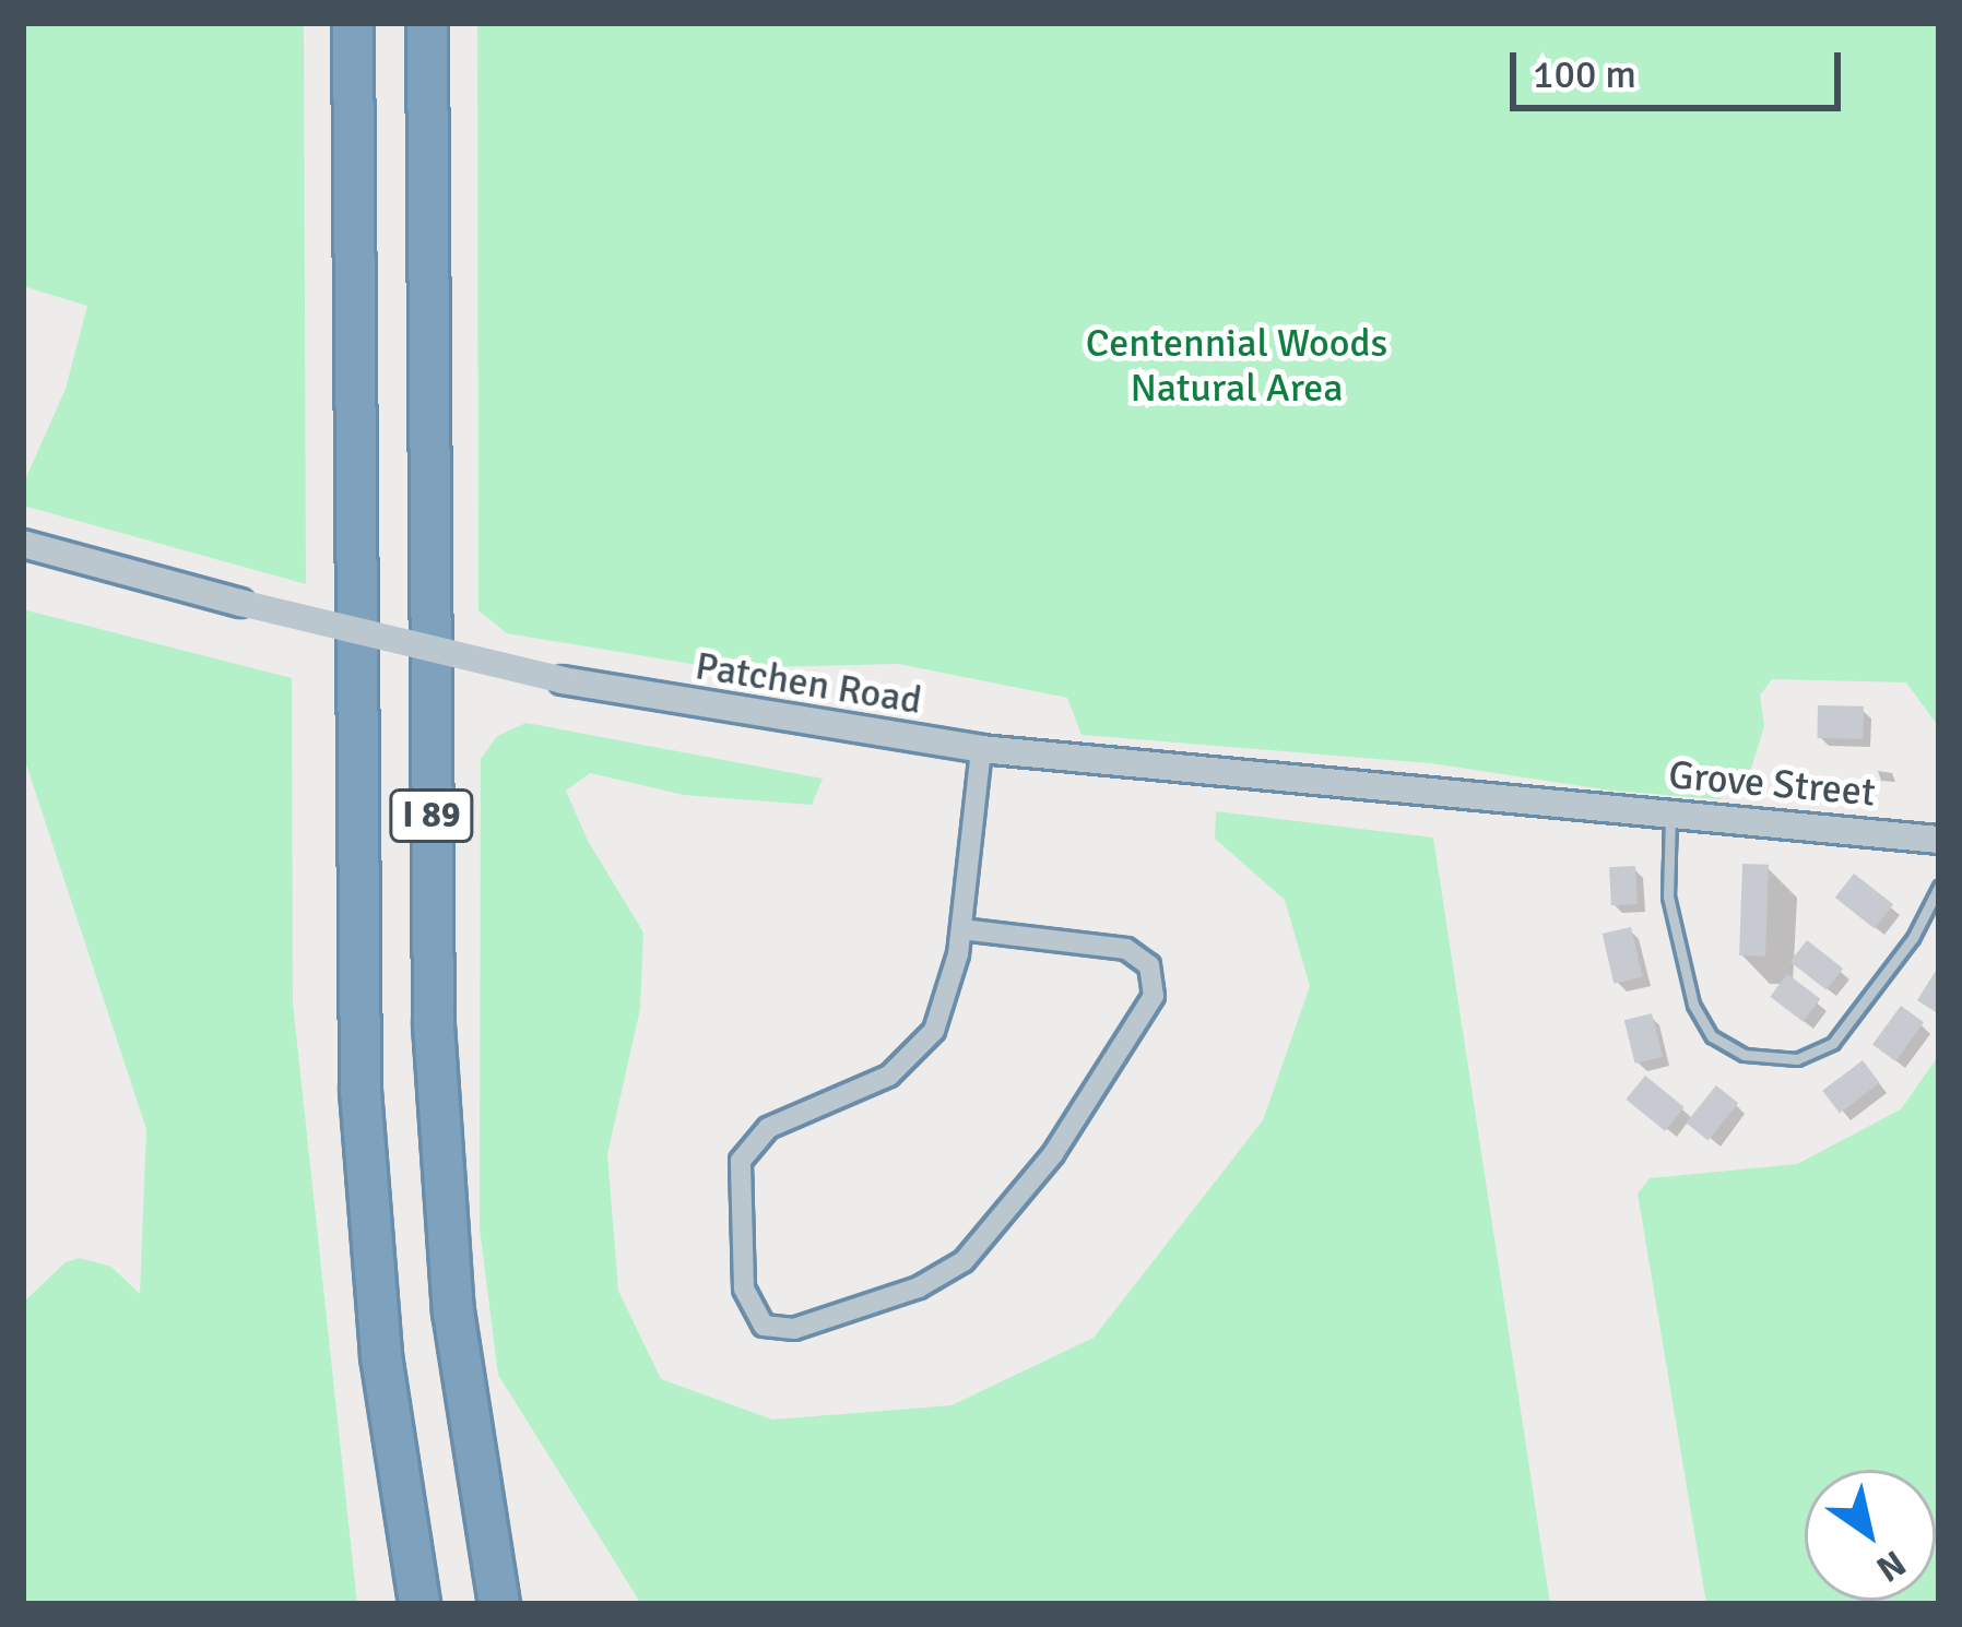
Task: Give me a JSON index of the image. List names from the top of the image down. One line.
{"streets":{"highway":["I 89"],"street":["Patchen Road","Grove Street"]},"crossings":[["Patchen Road","Grove Street"]],"parks":["Centennial Woods Natural Area"],"scale_bar":"100 m","north":"bottom right"}
